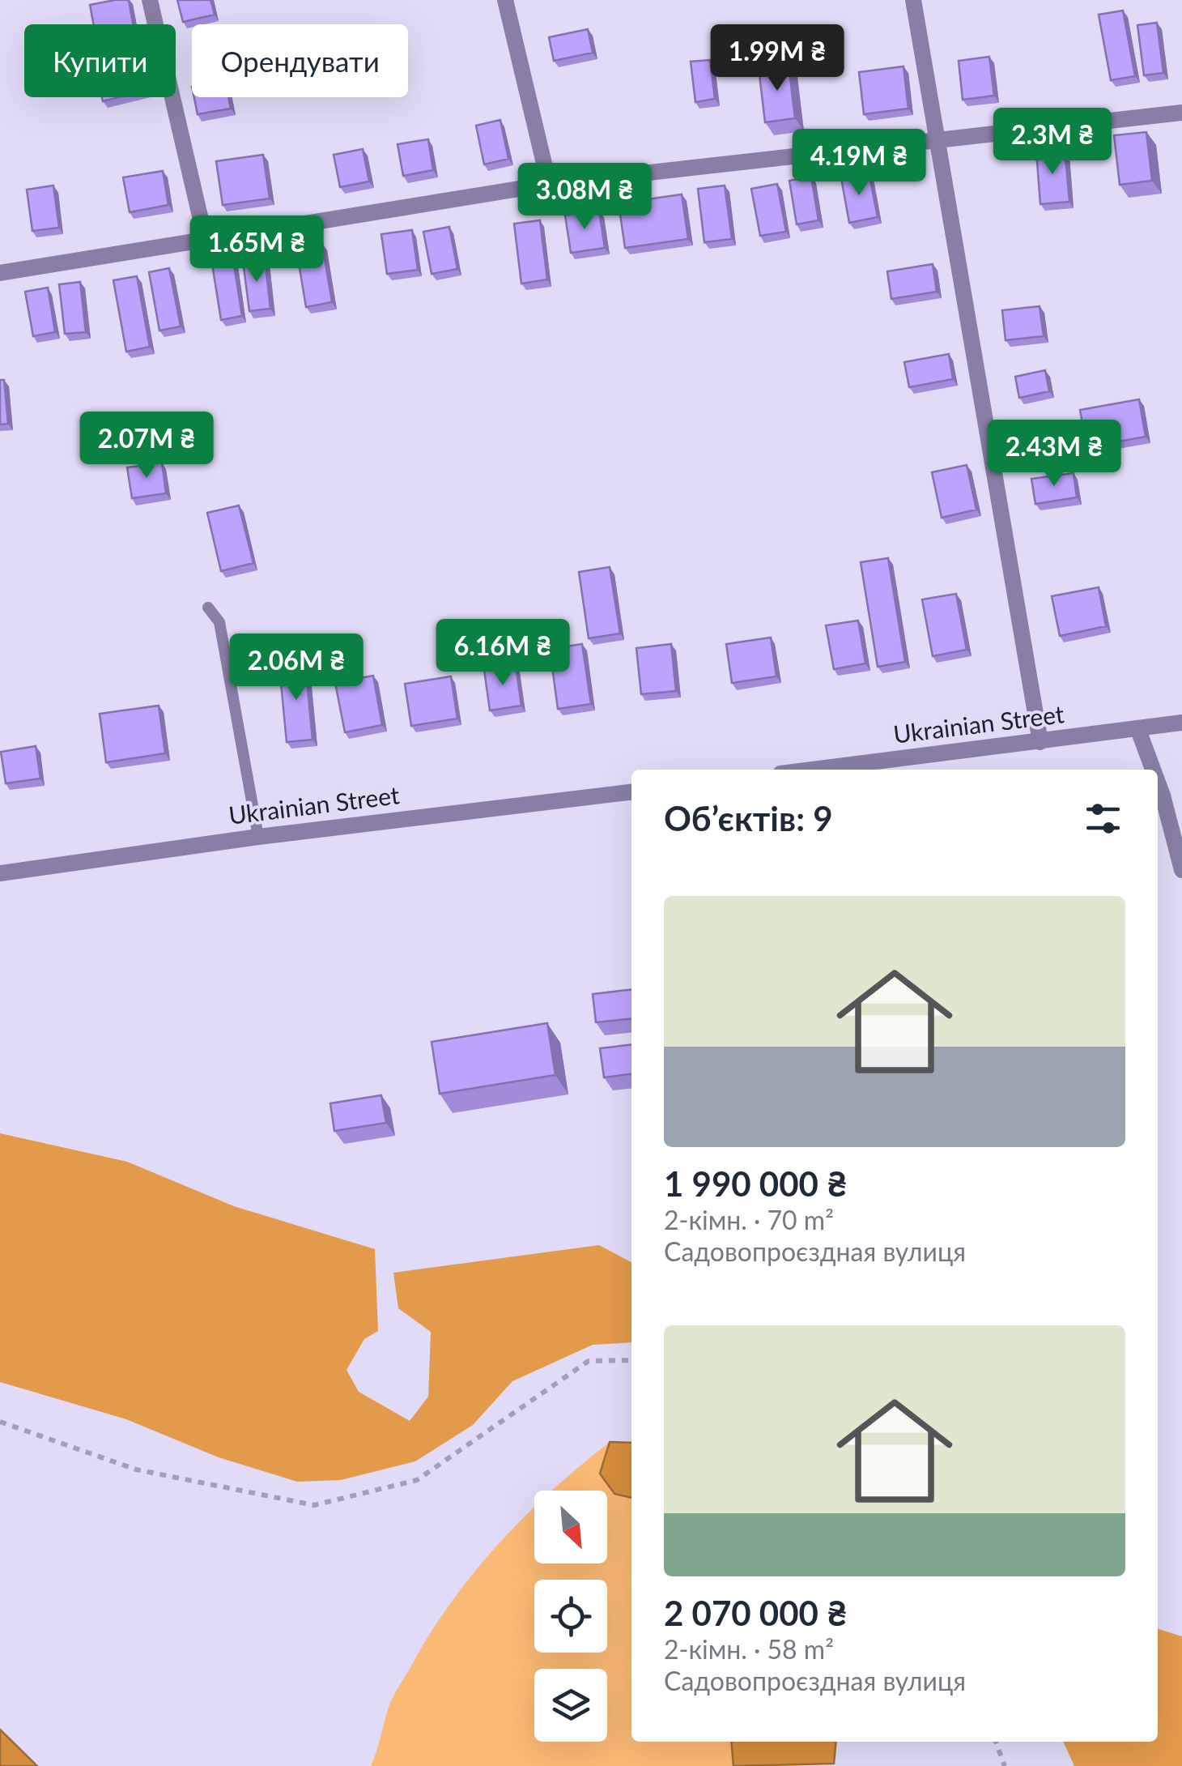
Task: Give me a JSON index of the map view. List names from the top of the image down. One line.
{"streets":{"street":["Ukrainian Street"]},"north":"bottom right","page":{"price":["1.99M ₴","2.3M ₴","4.19M ₴","3.08M ₴","1.65M ₴","2.07M ₴","2.43M ₴","6.16M ₴","2.06M ₴"],"chip":["Купити","Орендувати"],"heading":"Об’єктів: 9","list":[{"name":"1 990 000 ₴","note":"2-кімн. · 70 m² · Садовопроєздная вулиця"},{"name":"2 070 000 ₴","note":"2-кімн. · 58 m² · Садовопроєздная вулиця"}]}}
